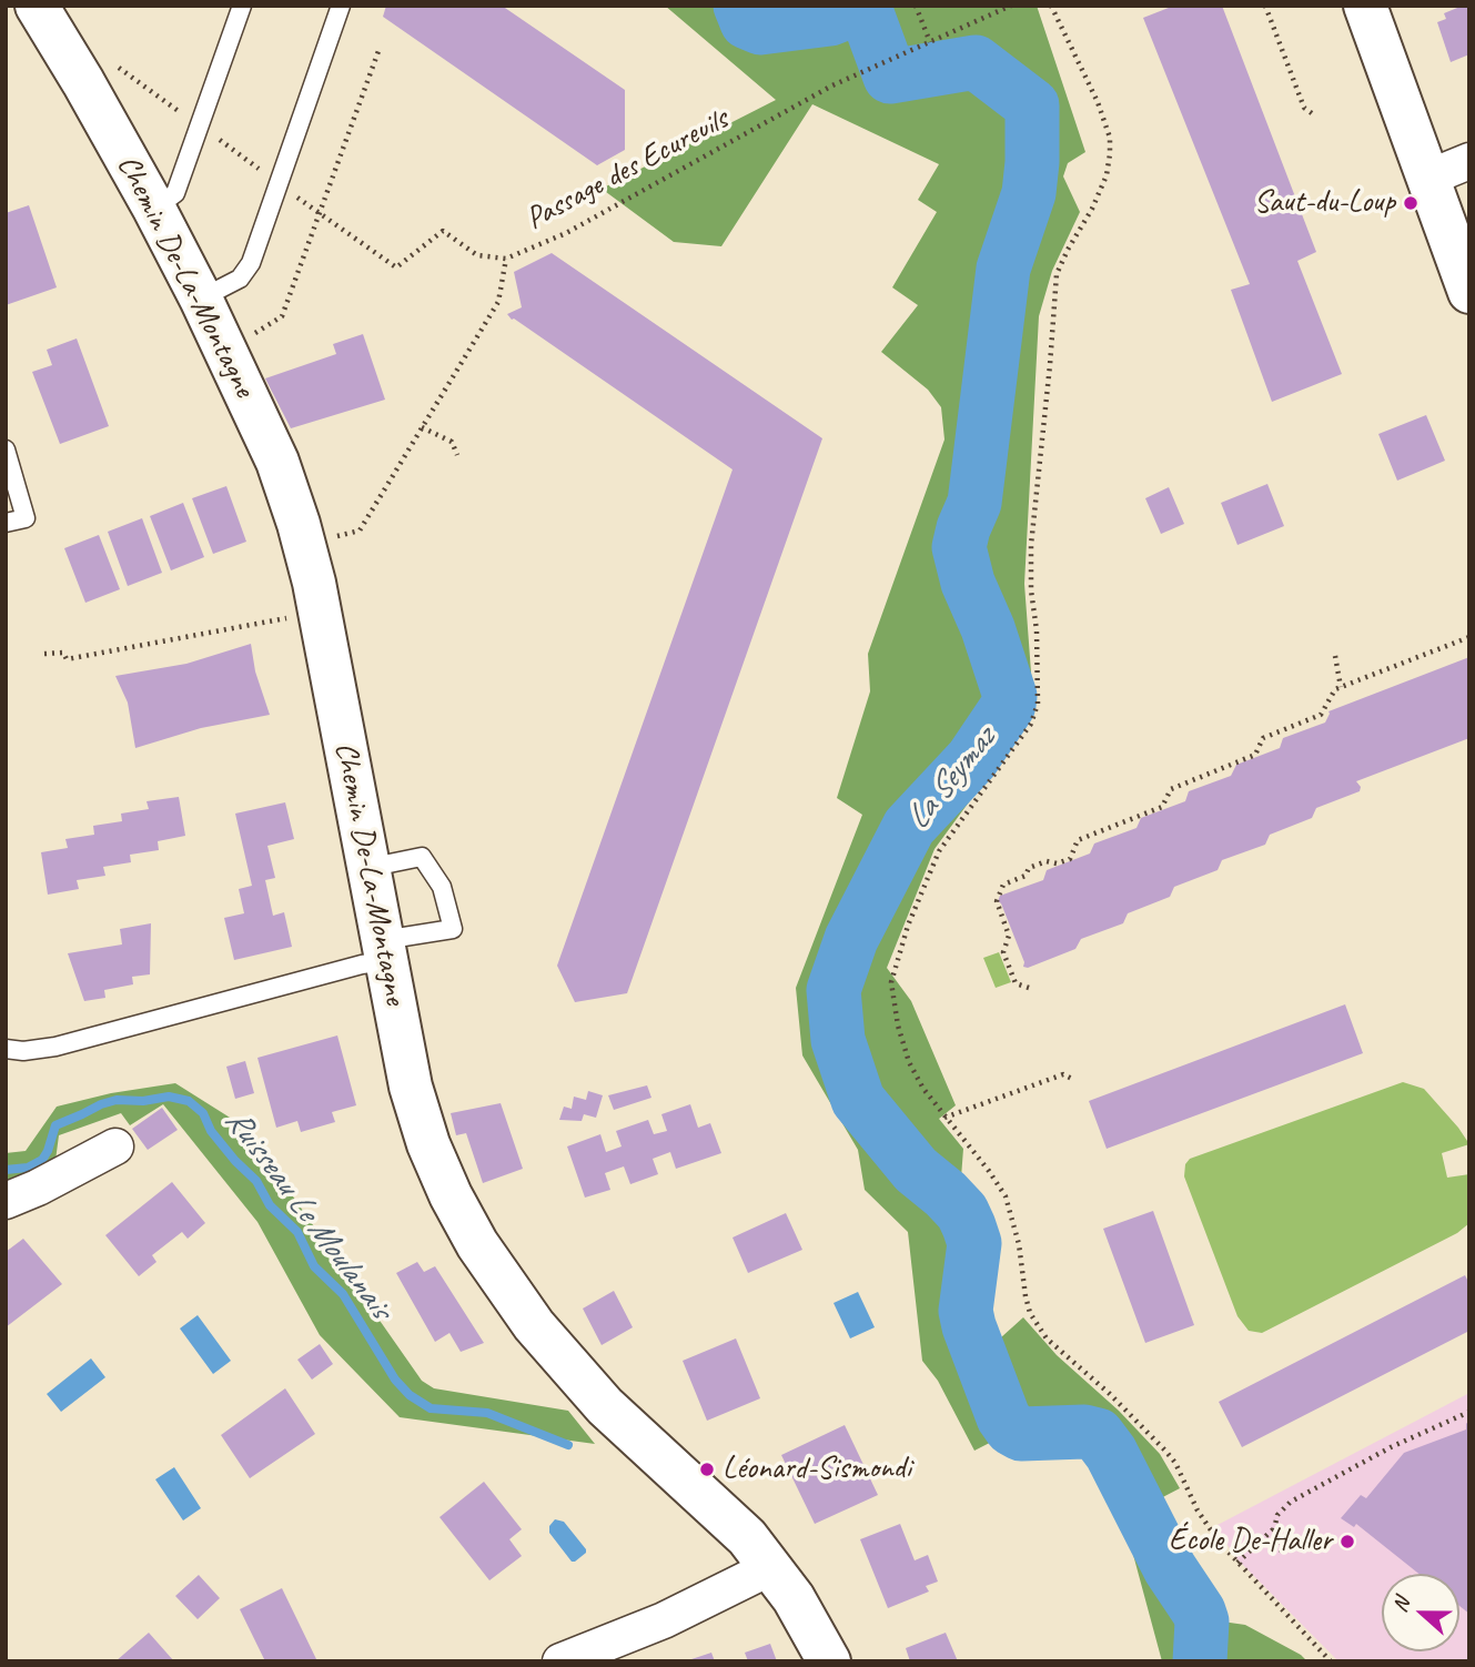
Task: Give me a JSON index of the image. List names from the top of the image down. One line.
{"streets":{"street":["Chemin De-La-Montagne"],"path":["Passage des Ecureuils"]},"water":["La Seymaz","Ruisseau Le Moulanais"],"places":["Saut-du-Loup","Léonard-Sismondi","École De-Haller"],"north":"left"}
